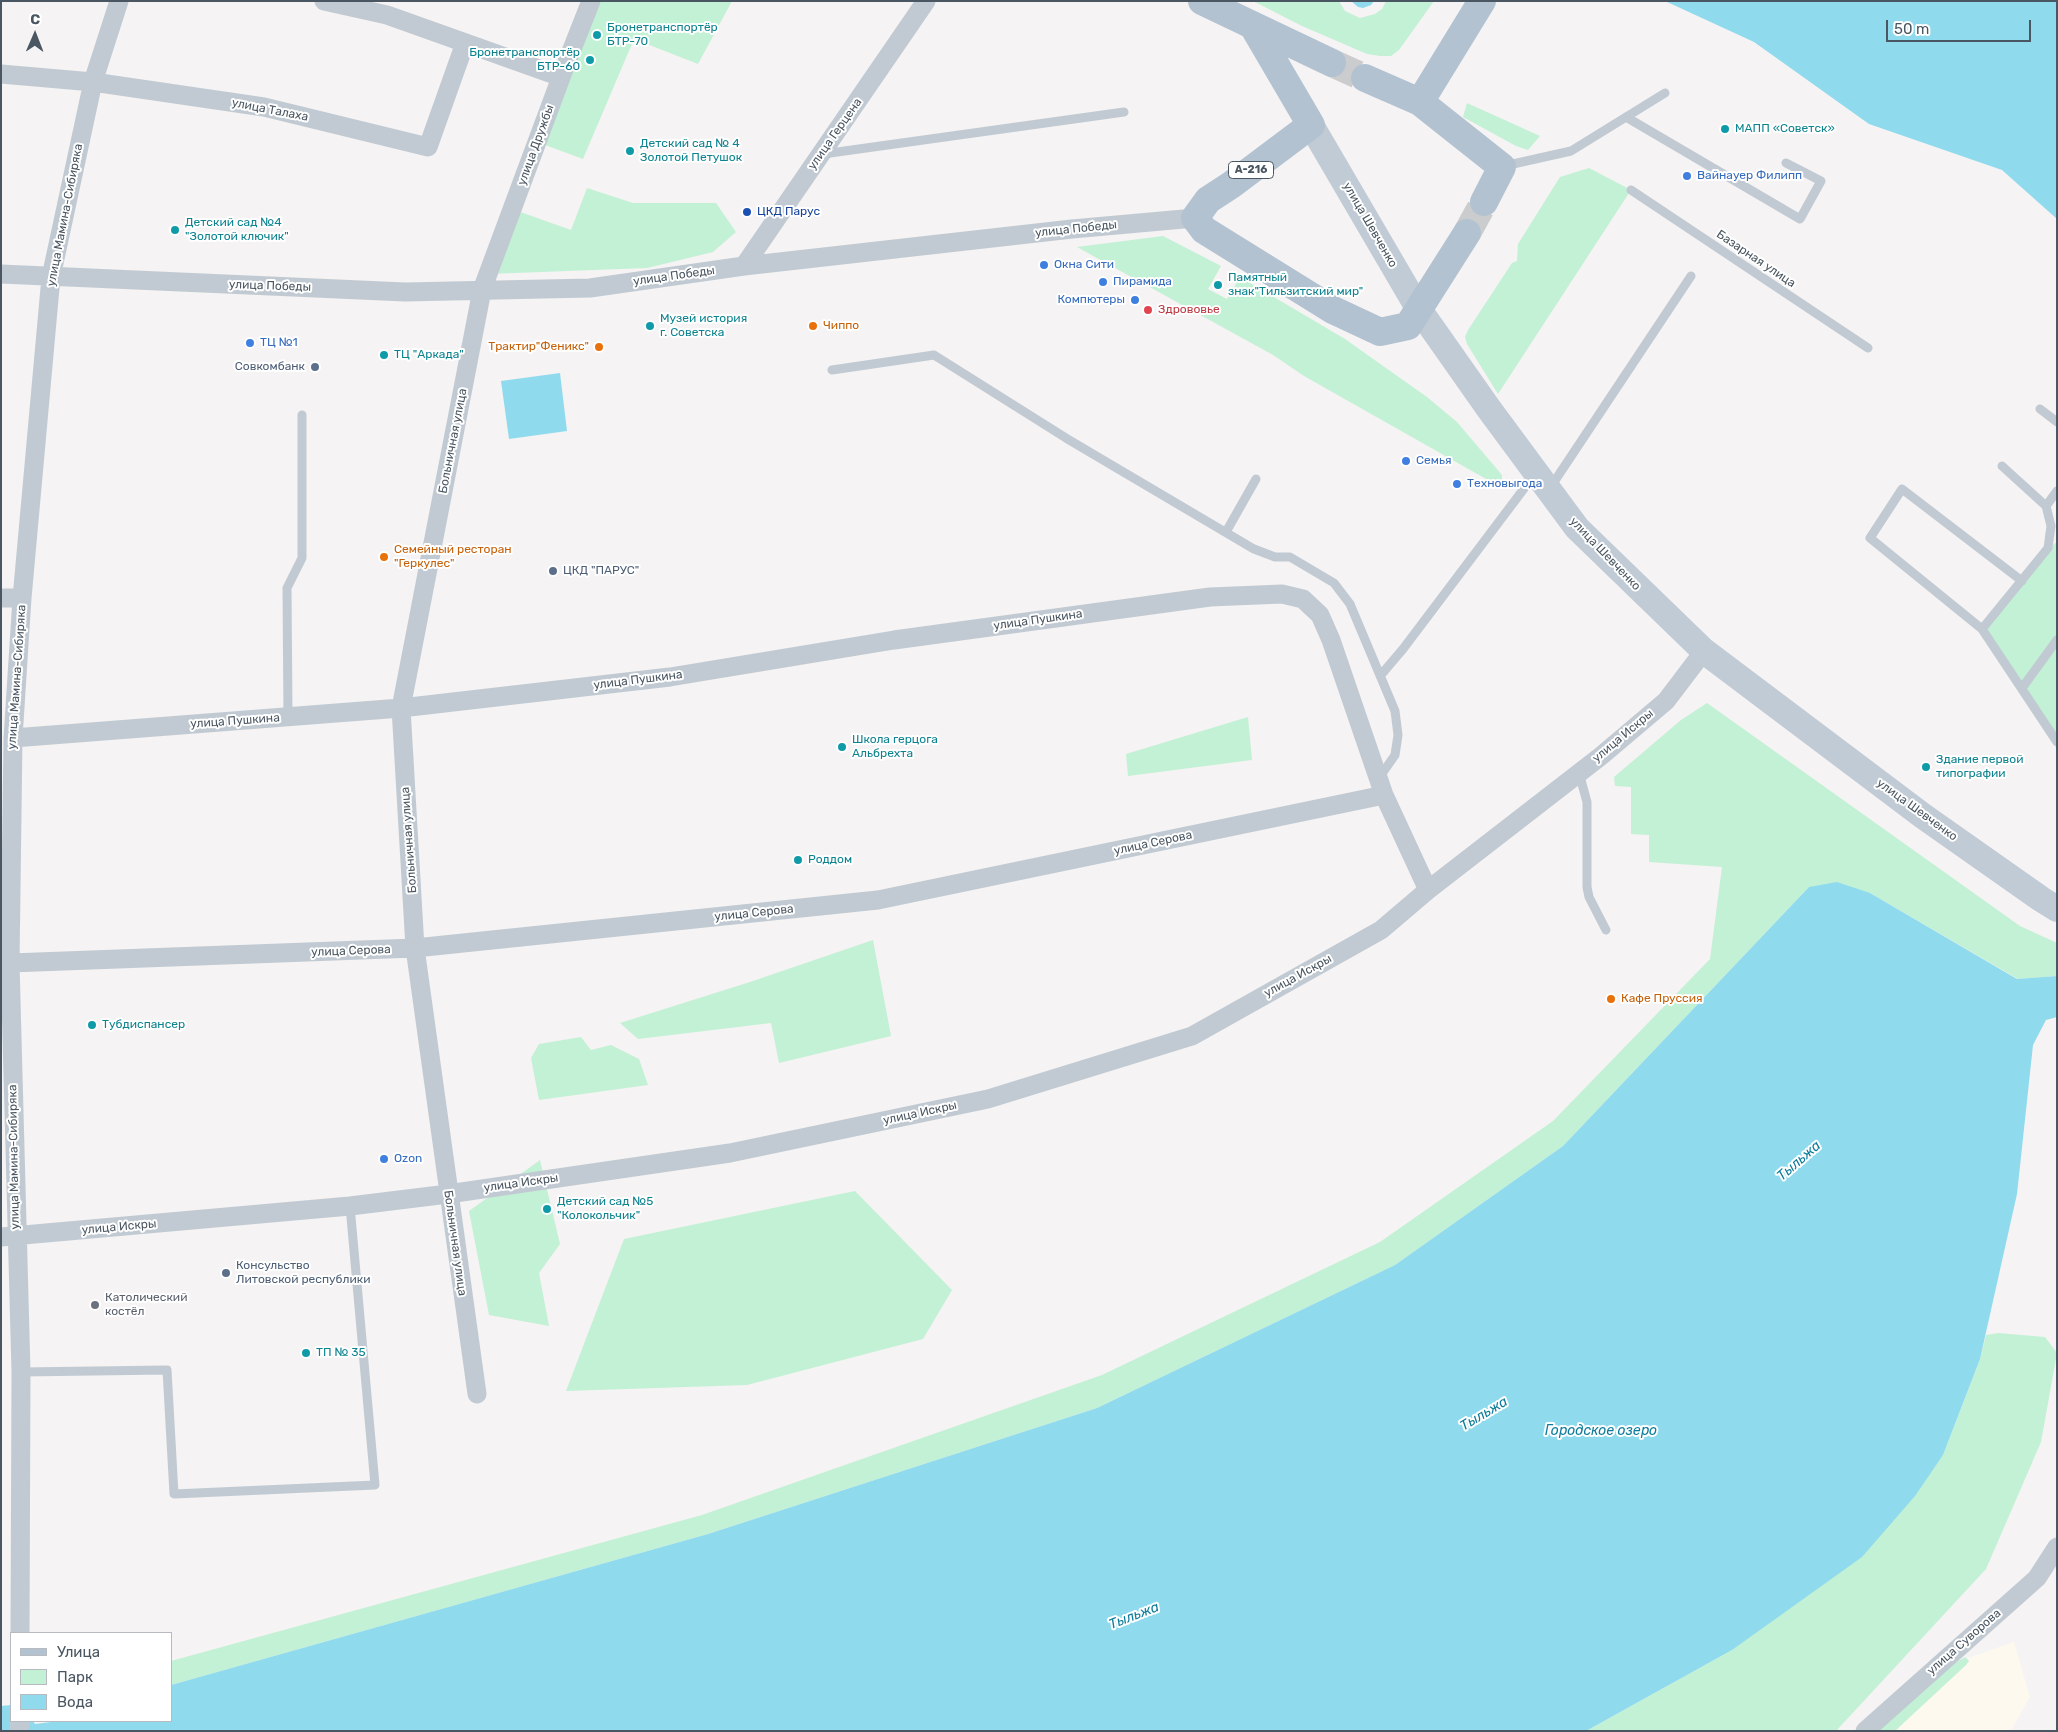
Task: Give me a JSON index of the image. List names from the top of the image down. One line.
{"streets":{"main road":["А-216","улица Шевченко"],"street":["улица Талаха","улица Герцена","улица Дружбы","улица Мамина-Сибиряка","улица Победы","Больничная улица","улица Пушкина","улица Искры","улица Серова","улица Суворова"],"lane":["Базарная улица"]},"crossings":[["улица Талаха","улица Мамина-Сибиряка"],["улица Герцена","улица Победы"],["улица Дружбы","улица Победы"],["улица Дружбы","Больничная улица"],["А-216","улица Шевченко"],["А-216","улица Победы"],["улица Мамина-Сибиряка","улица Победы"],["улица Мамина-Сибиряка","улица Пушкина"],["улица Мамина-Сибиряка","улица Искры"],["улица Мамина-Сибиряка","улица Серова"],["улица Шевченко","улица Искры"],["улица Победы","Больничная улица"],["Больничная улица","улица Пушкина"],["Больничная улица","улица Искры"],["Больничная улица","улица Серова"],["улица Пушкина","улица Серова"]],"water":["Тыльжа","Городское озеро"],"places":["Бронетранспортёр БТР-70","Бронетранспортёр БТР-60","МАПП «Советск»","Детский сад № 4 Золотой Петушок","Вайнауер Филипп","ЦКД Парус","Детский сад №4 \"Золотой ключик\"","Окна Сити","Пирамида","Памятный знак\"Тильзитский мир\"","Компютеры","Здрововье","Музей история г. Советска","Чиппо","ТЦ №1","Трактир\"Феникс\"","ТЦ \"Аркада\"","Совкомбанк","Семья","Техновыгода","Семейный ресторан \"Геркулес\"","ЦКД \"ПАРУС\"","Школа герцога Альбрехта","Здание первой типографии","Роддом","Кафе Пруссия","Тубдиспансер","Ozon","Детский сад №5 \"Колокольчик\"","Консульство Литовской республики","Католический костёл","ТП № 35"],"legend":["Улица","Парк","Вода"],"scale_bar":"50 m","north":"top"}
